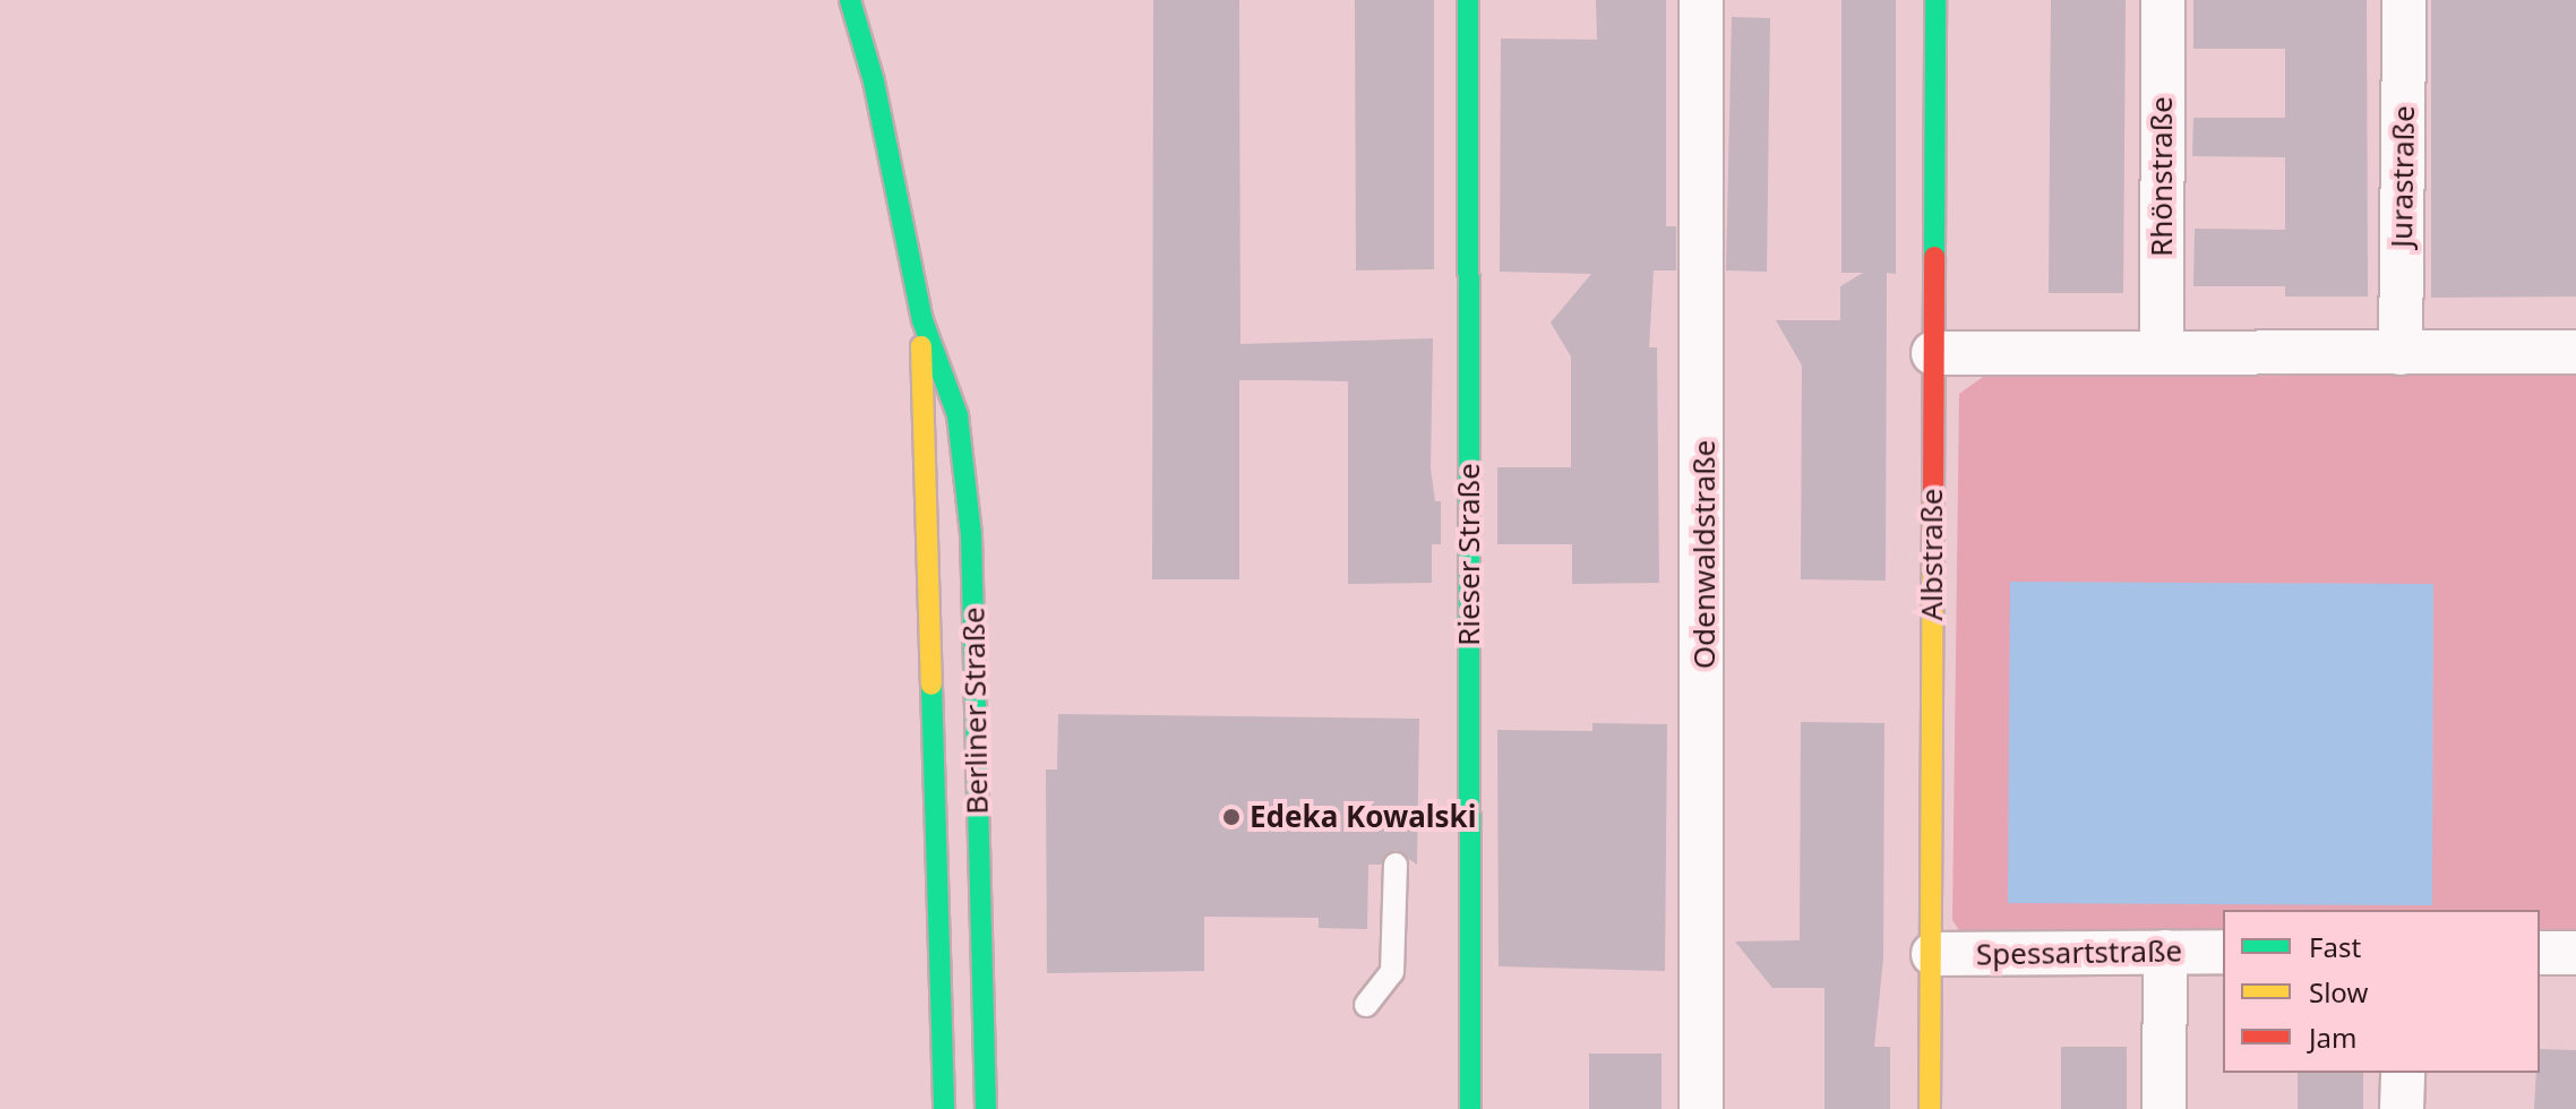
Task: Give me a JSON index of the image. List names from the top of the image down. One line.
{"streets":{"street":["Rhönstraße","Jurastraße","Rieser Straße","Odenwaldstraße","Albstraße","Berliner Straße","Spessartstraße"]},"crossings":[["Albstraße","Spessartstraße"]],"places":["Edeka Kowalski"],"legend":["Fast","Slow","Jam"]}
